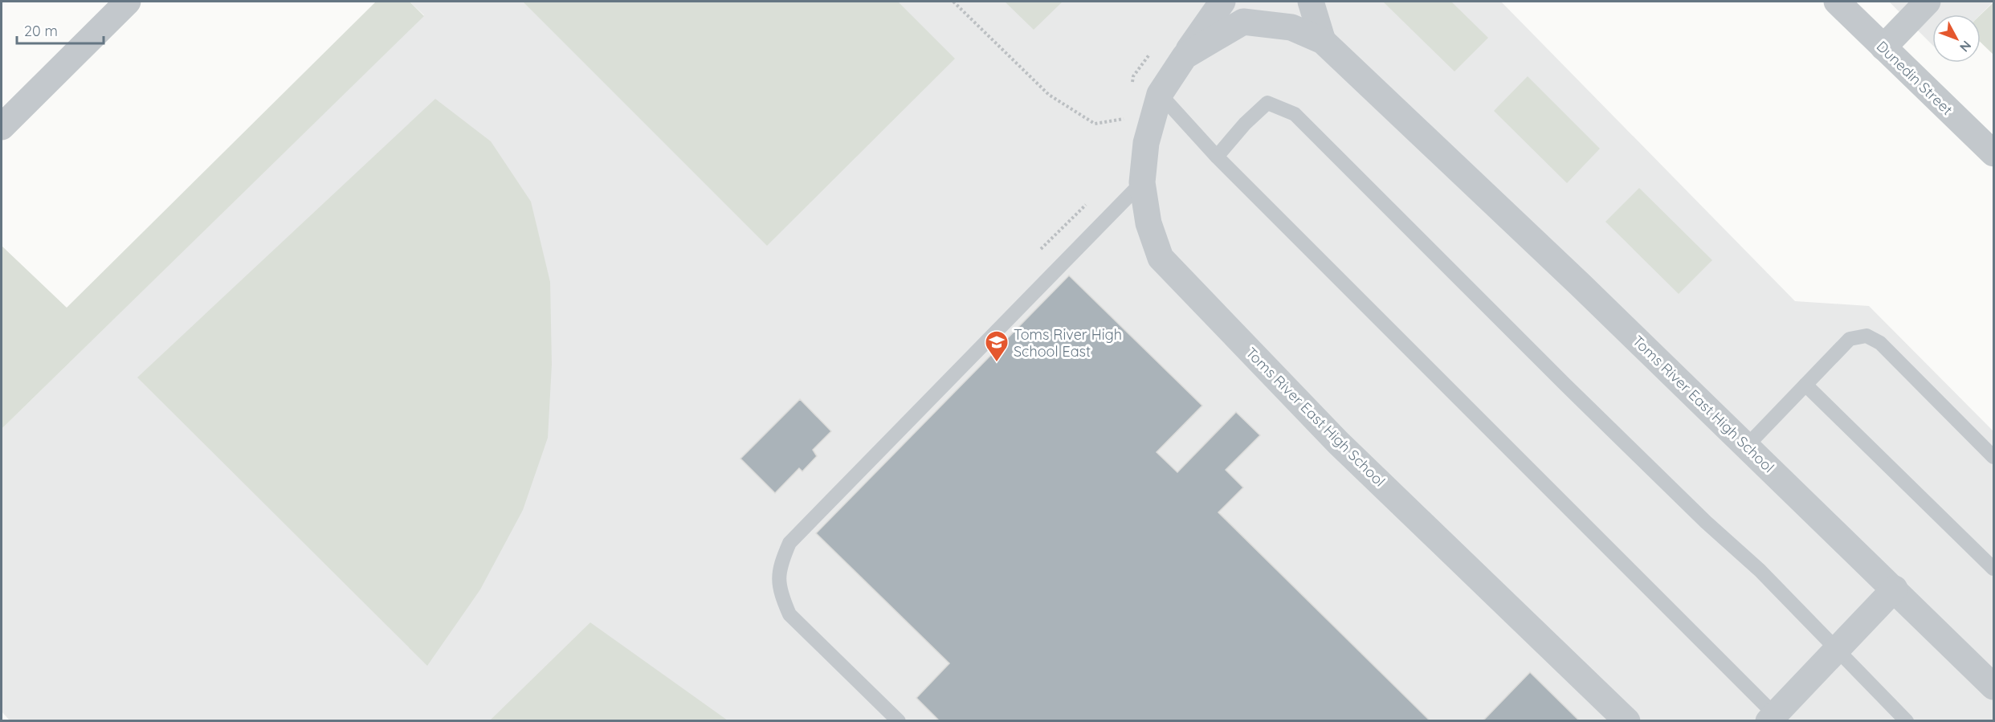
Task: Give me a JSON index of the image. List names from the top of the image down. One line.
{"streets":{"street":["Dunedin Street","Toms River East High School"]},"places":{"school or university":["Toms River High School East"]},"scale_bar":"20 m","north":"bottom right"}
